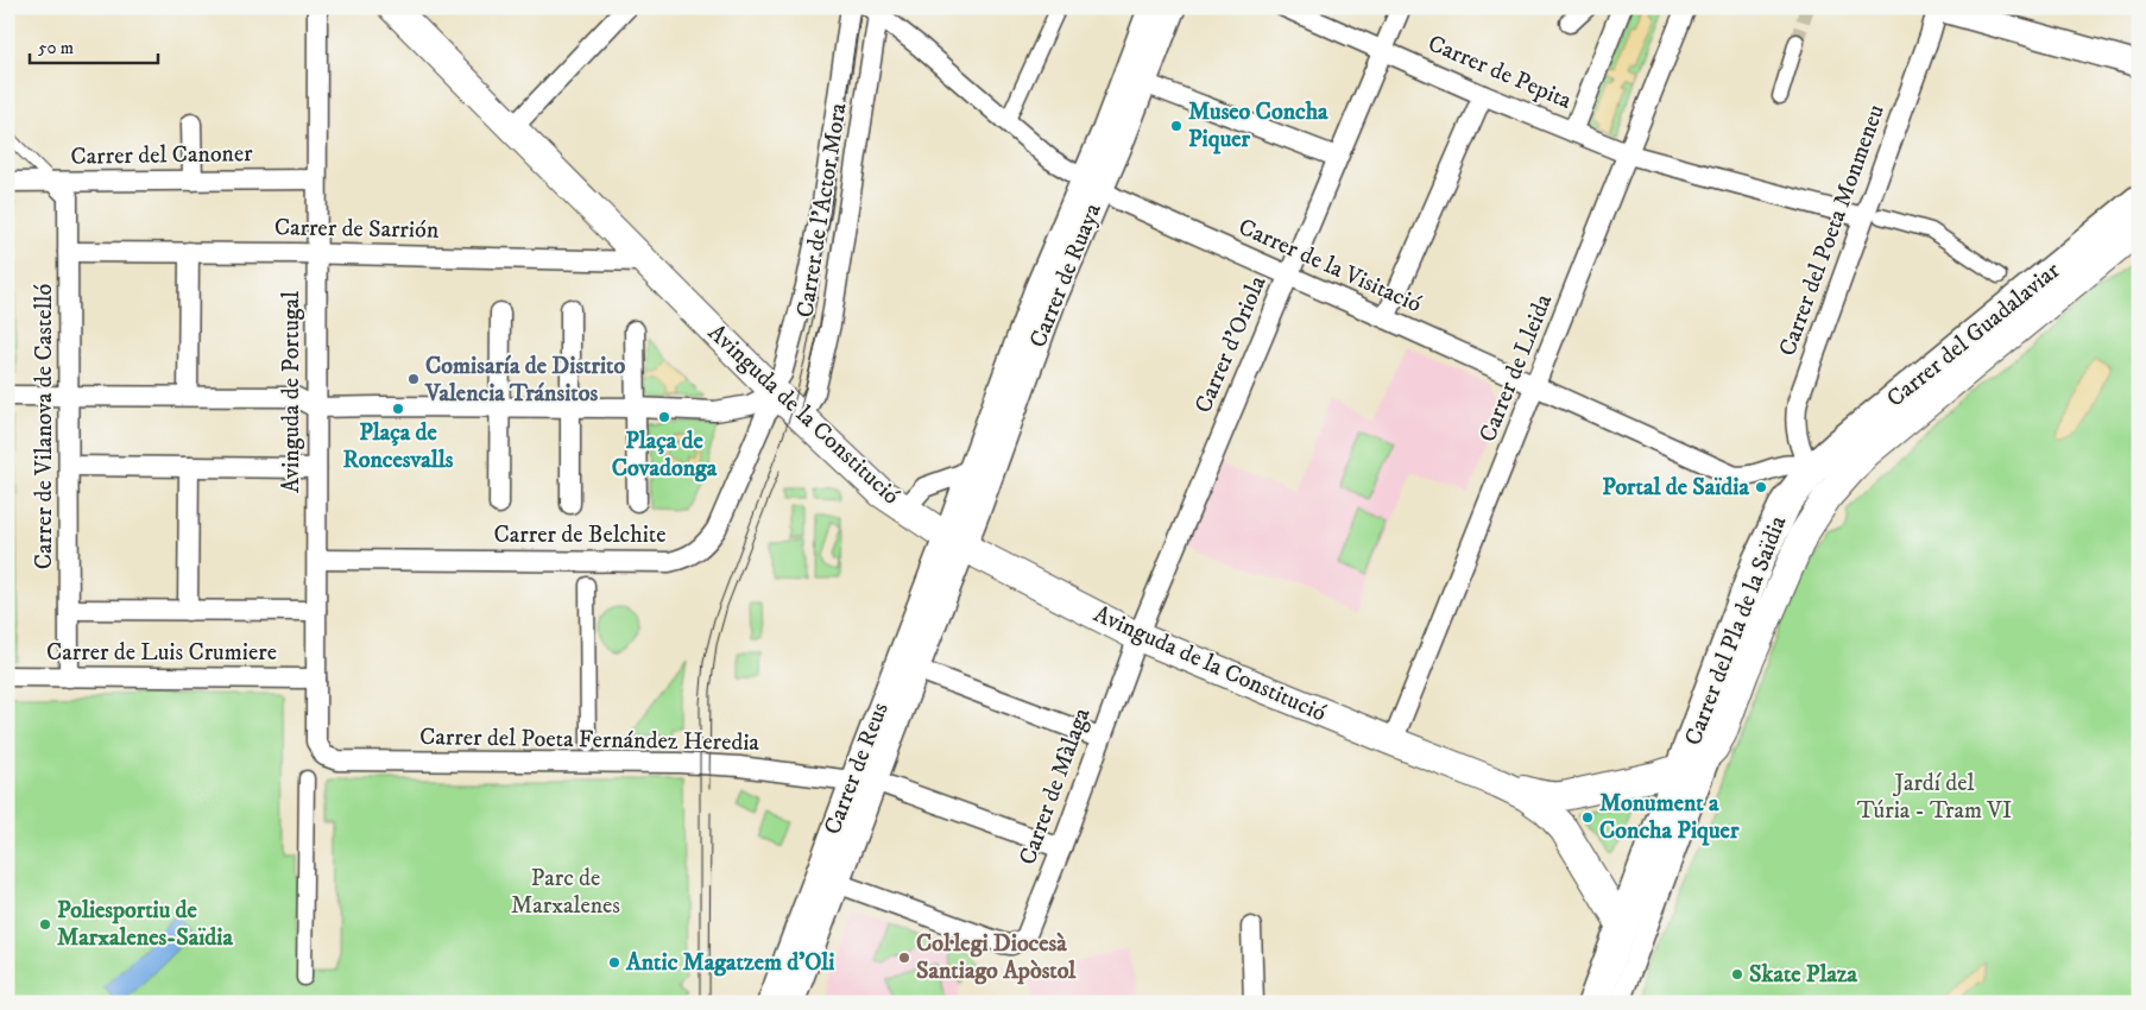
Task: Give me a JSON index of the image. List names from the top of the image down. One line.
{"streets":{"main road":["Carrer del Guadalaviar","Avinguda de la Constitució","Carrer del Pla de la Saïdia"],"street":["Carrer de Pepita","Carrer del Canoner","Carrer de l'Actor Mora","Carrer de Sarrión","Carrer del Poeta Monmeneu","Carrer de la Visitació","Carrer de Ruaya","Carrer d'Oriola","Carrer de Lleida","Avinguda de Portugal","Carrer de Vilanova de Castelló","Carrer de Belchite","Carrer de Luis Crumiere","Carrer del Poeta Fernández Heredia","Carrer de Reus","Carrer de Màlaga"]},"crossings":[["Carrer de Pepita","Carrer del Poeta Monmeneu"],["Carrer de Pepita","Carrer d'Oriola"],["Carrer de Pepita","Carrer de Lleida"],["Carrer del Canoner","Avinguda de Portugal"],["Carrer del Canoner","Carrer de Vilanova de Castelló"],["Carrer de l'Actor Mora","Carrer de la Visitació"],["Carrer de l'Actor Mora","Avinguda de la Constitució"],["Carrer de l'Actor Mora","Carrer de Belchite"],["Carrer de Sarrión","Avinguda de Portugal"],["Carrer de Sarrión","Avinguda de la Constitució"],["Carrer de Sarrión","Carrer de Vilanova de Castelló"],["Carrer del Poeta Monmeneu","Carrer de la Visitació"],["Carrer del Poeta Monmeneu","Carrer del Guadalaviar"],["Carrer del Poeta Monmeneu","Carrer del Pla de la Saïdia"],["Carrer de la Visitació","Carrer de Ruaya"],["Carrer de la Visitació","Carrer del Guadalaviar"],["Carrer de la Visitació","Carrer d'Oriola"],["Carrer de la Visitació","Carrer de Lleida"],["Carrer de la Visitació","Carrer del Pla de la Saïdia"],["Carrer de Ruaya","Avinguda de la Constitució"],["Carrer de Ruaya","Carrer de Reus"],["Carrer del Guadalaviar","Carrer del Pla de la Saïdia"],["Carrer d'Oriola","Avinguda de la Constitució"],["Carrer d'Oriola","Carrer de Màlaga"],["Carrer de Lleida","Avinguda de la Constitució"],["Avinguda de Portugal","Carrer de Belchite"],["Avinguda de Portugal","Carrer de Luis Crumiere"],["Avinguda de Portugal","Carrer del Poeta Fernández Heredia"],["Avinguda de la Constitució","Carrer de Belchite"],["Avinguda de la Constitució","Carrer del Pla de la Saïdia"],["Avinguda de la Constitució","Carrer de Reus"],["Avinguda de la Constitució","Carrer de Màlaga"],["Carrer de Vilanova de Castelló","Carrer de Luis Crumiere"],["Carrer del Poeta Fernández Heredia","Carrer de Reus"],["Carrer del Poeta Fernández Heredia","Carrer de Màlaga"],["Carrer de Reus","Carrer de Màlaga"]],"parks":["Jardí del Túria - Tram VI","Parc de Marxalenes"],"places":["Museo Concha Piquer","Comisaría de Distrito Valencia Tránsitos","Plaça de Roncesvalls","Plaça de Covadonga","Portal de Saïdia","Monument a Concha Piquer","Poliesportiu de Marxalenes-Saïdia","Col·legi Diocesà Santiago Apòstol","Antic Magatzem d'Oli","Skate Plaza"],"scale_bar":"50 m"}
